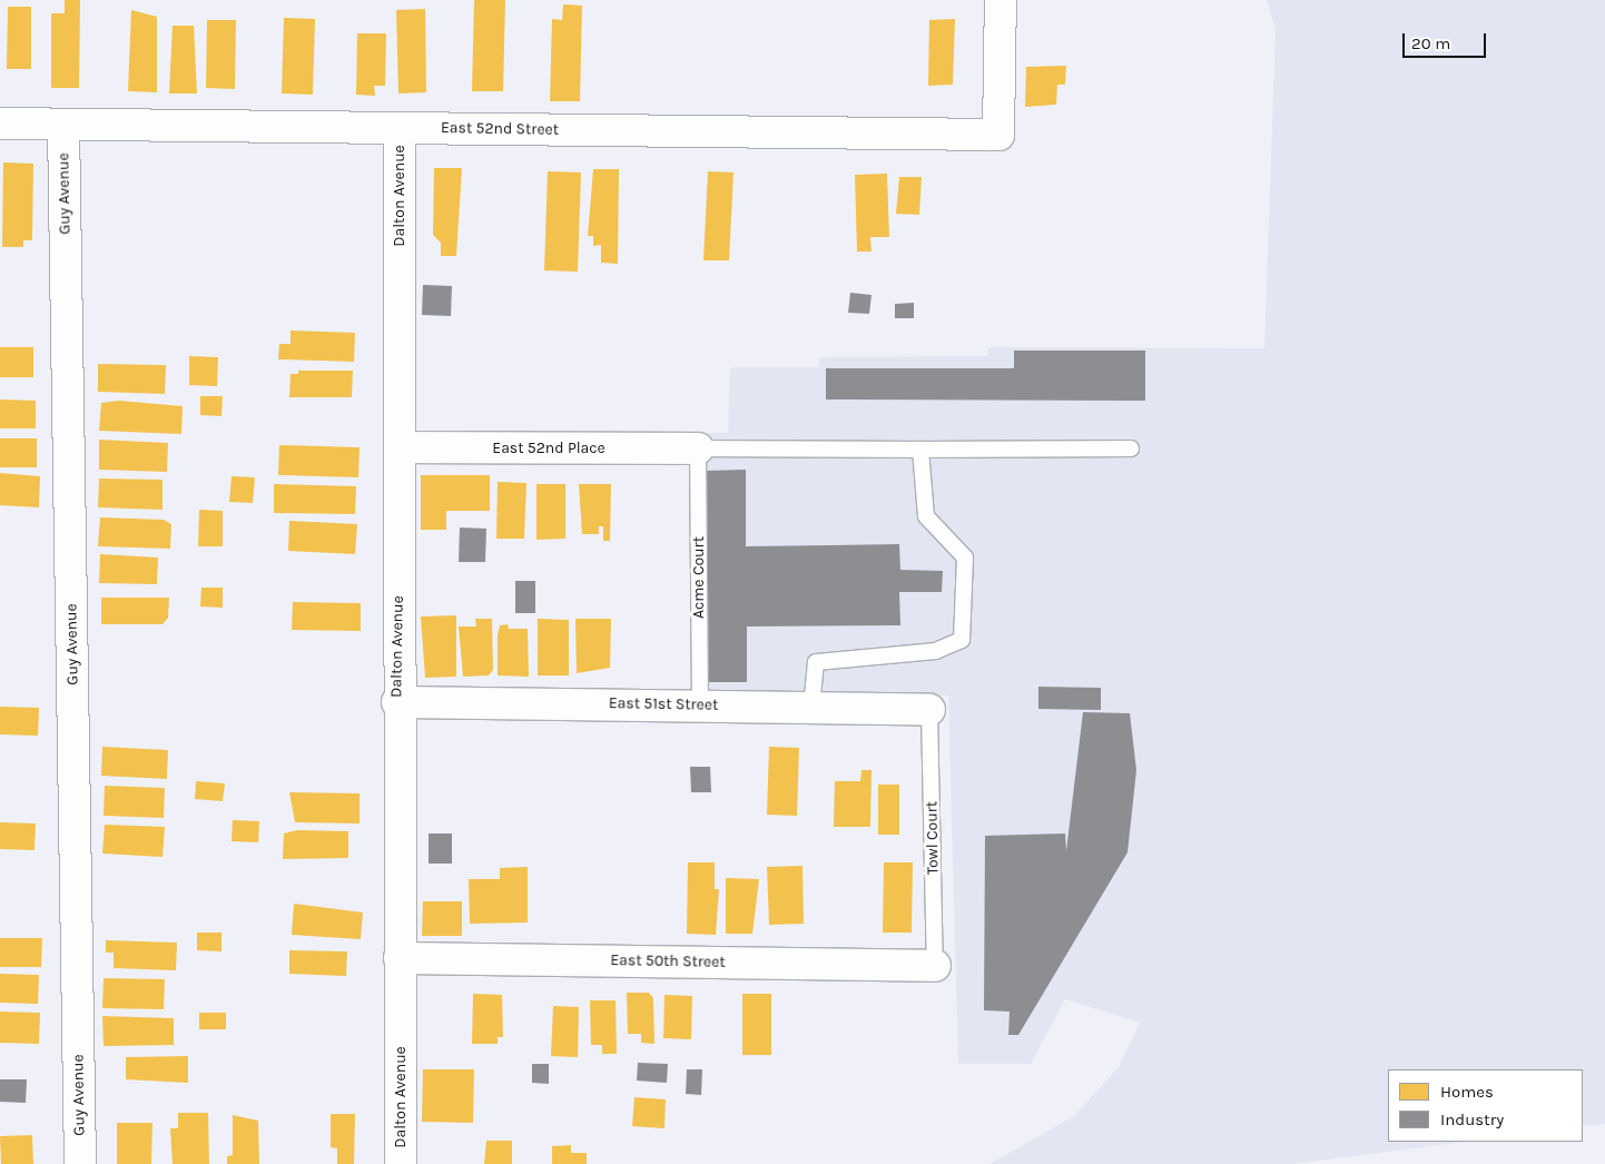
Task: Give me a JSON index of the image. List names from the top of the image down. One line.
{"streets":{"street":["East 52nd Street","Guy Avenue","Dalton Avenue","East 52nd Place","East 51st Street","East 50th Street"],"lane":["Acme Court","Towl Court"]},"crossings":[["East 52nd Street","Guy Avenue"],["East 52nd Street","Dalton Avenue"],["Dalton Avenue","East 52nd Place"],["Dalton Avenue","East 51st Street"],["Dalton Avenue","East 50th Street"],["East 52nd Place","Acme Court"],["Acme Court","East 51st Street"],["East 51st Street","Towl Court"],["Towl Court","East 50th Street"]],"legend":["Homes","Industry"],"scale_bar":"20 m"}
